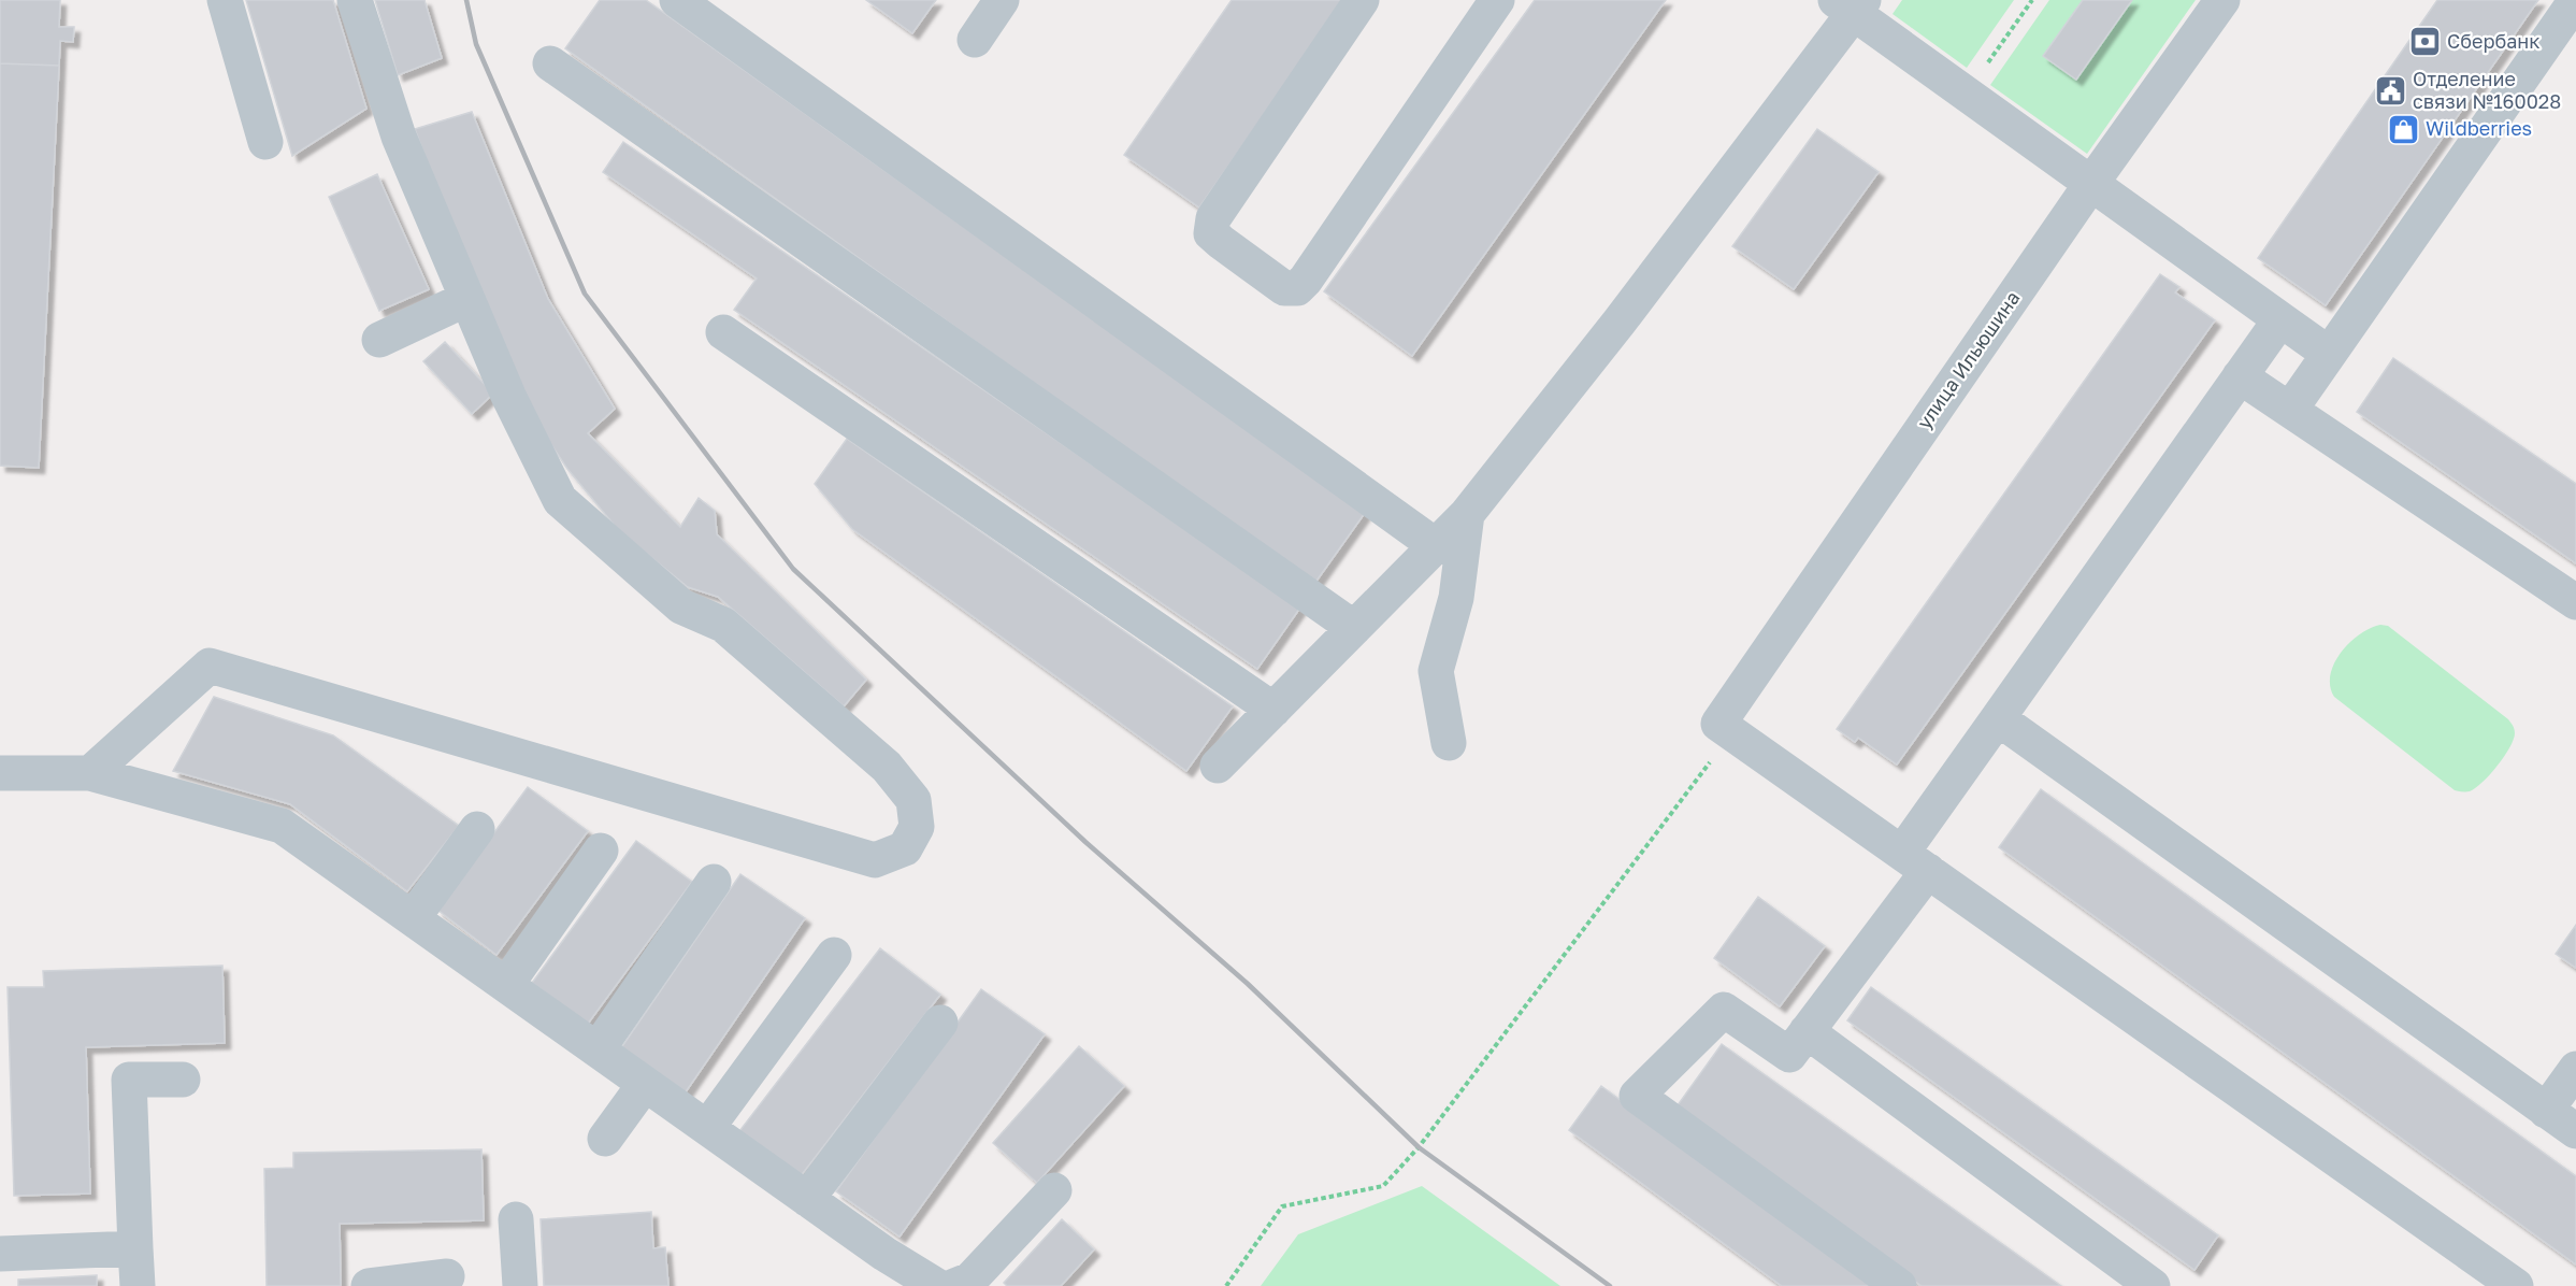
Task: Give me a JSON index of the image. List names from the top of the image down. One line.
{"streets":{"street":["улица Ильюшина"]},"places":{"bank":["Сбербанк"],"public building":["Отделение связи №160028"],"shop":["Wildberries"]}}
